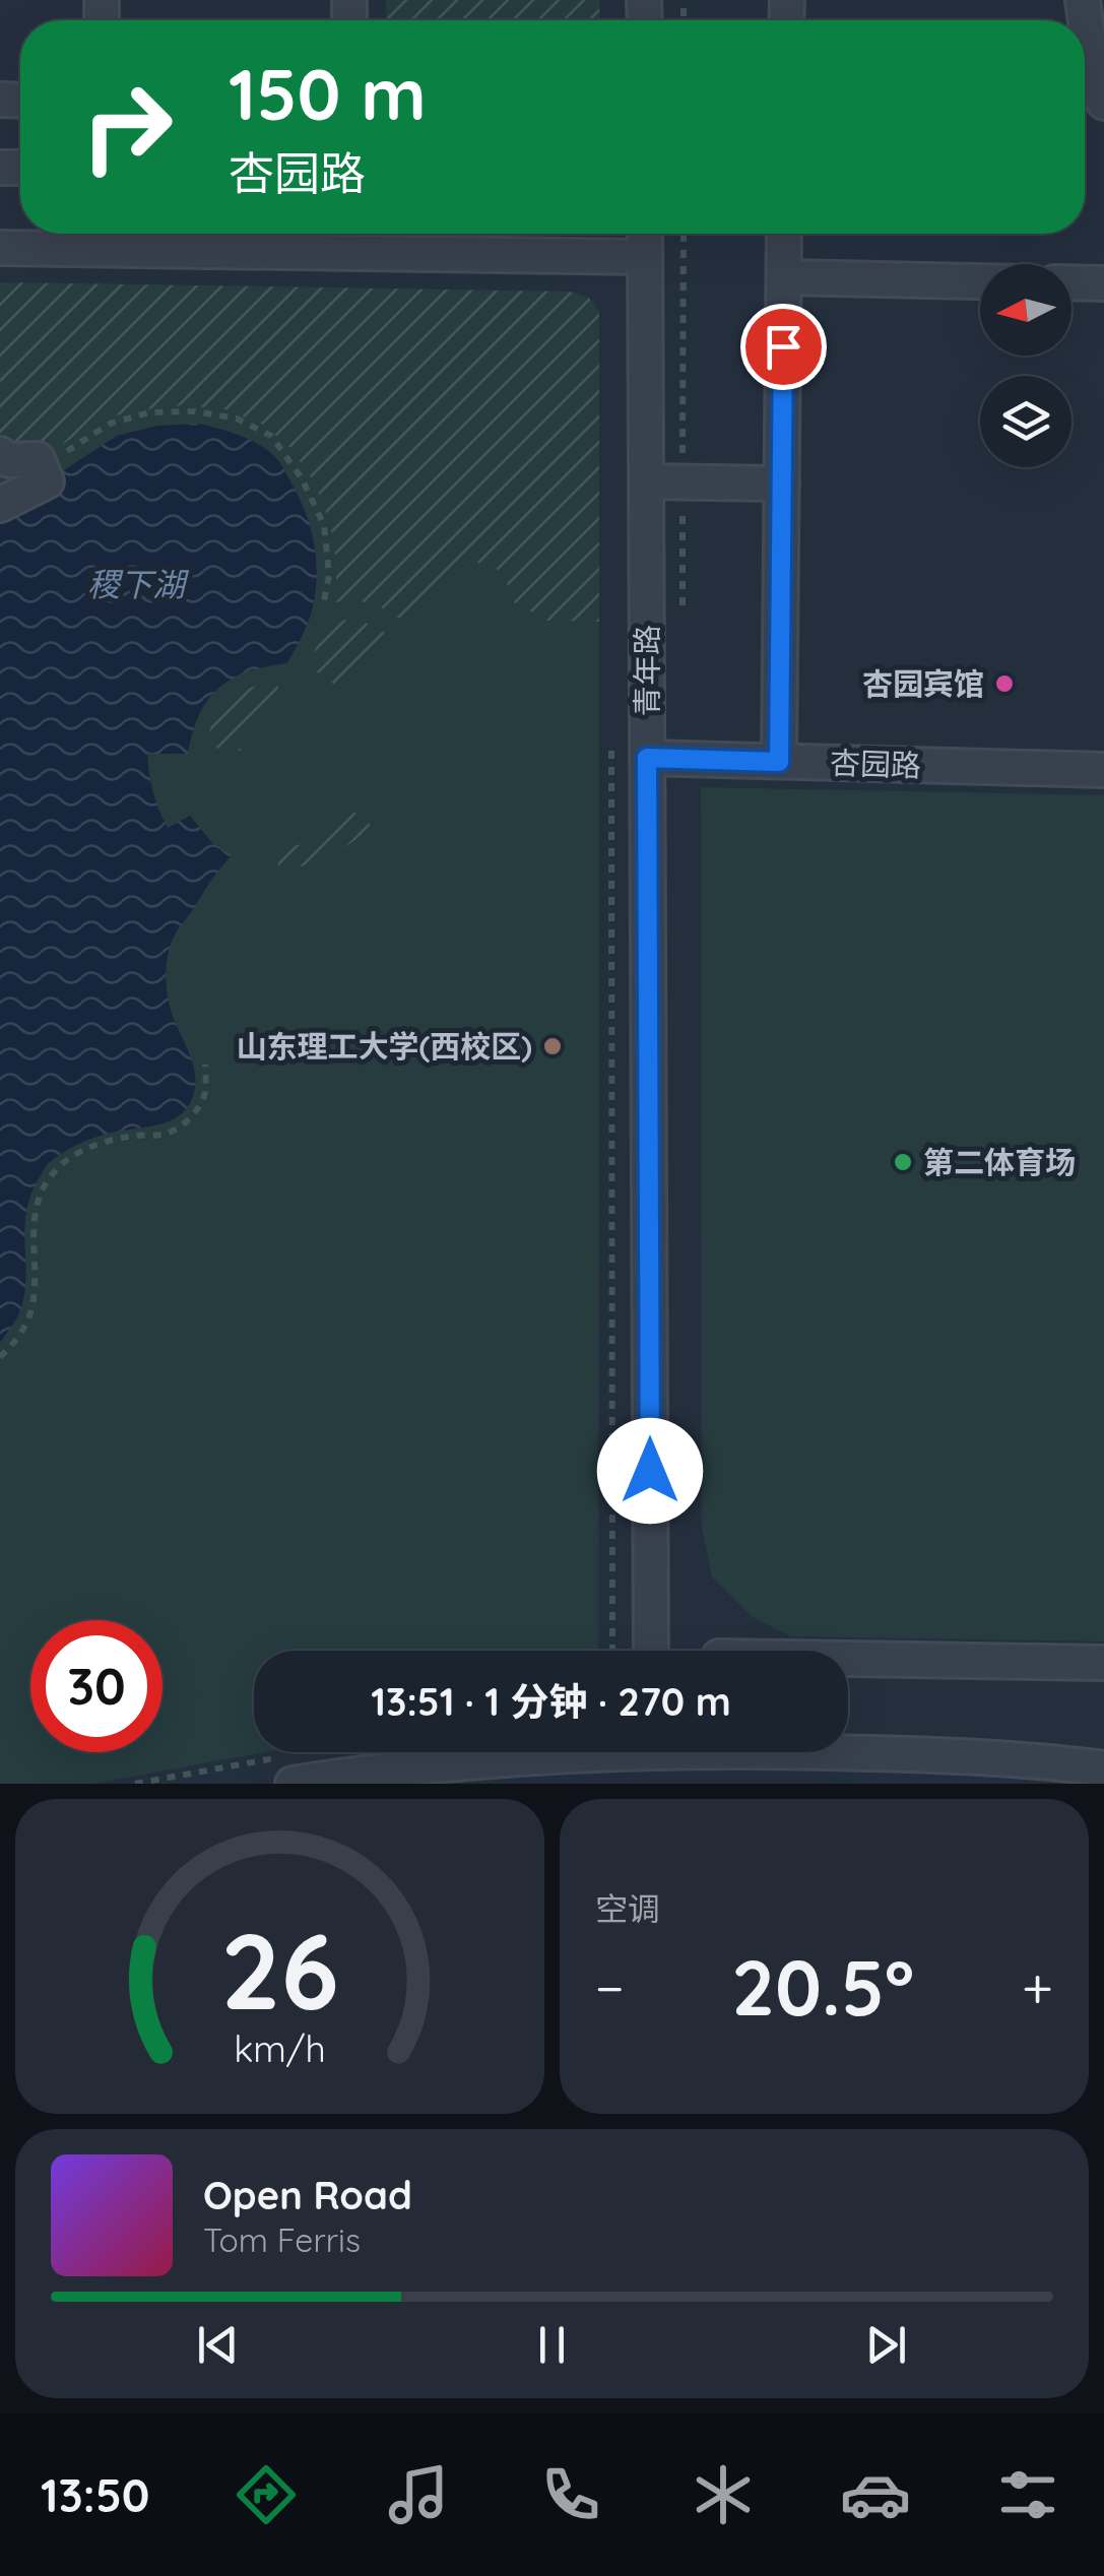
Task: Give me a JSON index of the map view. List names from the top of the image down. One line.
{"streets":{"street":["青年路","杏园路"]},"crossings":[["青年路","杏园路"]],"water":["稷下湖"],"places":["杏园宾馆","山东理工大学(西校区)","第二体育场"],"north":"left","page":{"turn":["150 m","杏园路"],"limit":"30","trip":"13:51 · 1 分钟 · 270 m","tile":"空调","heat":["−","20.5°","+"],"song":["Open Road","Tom Ferris"],"tabs":"13:50","gauge":["26","km/h"]}}
